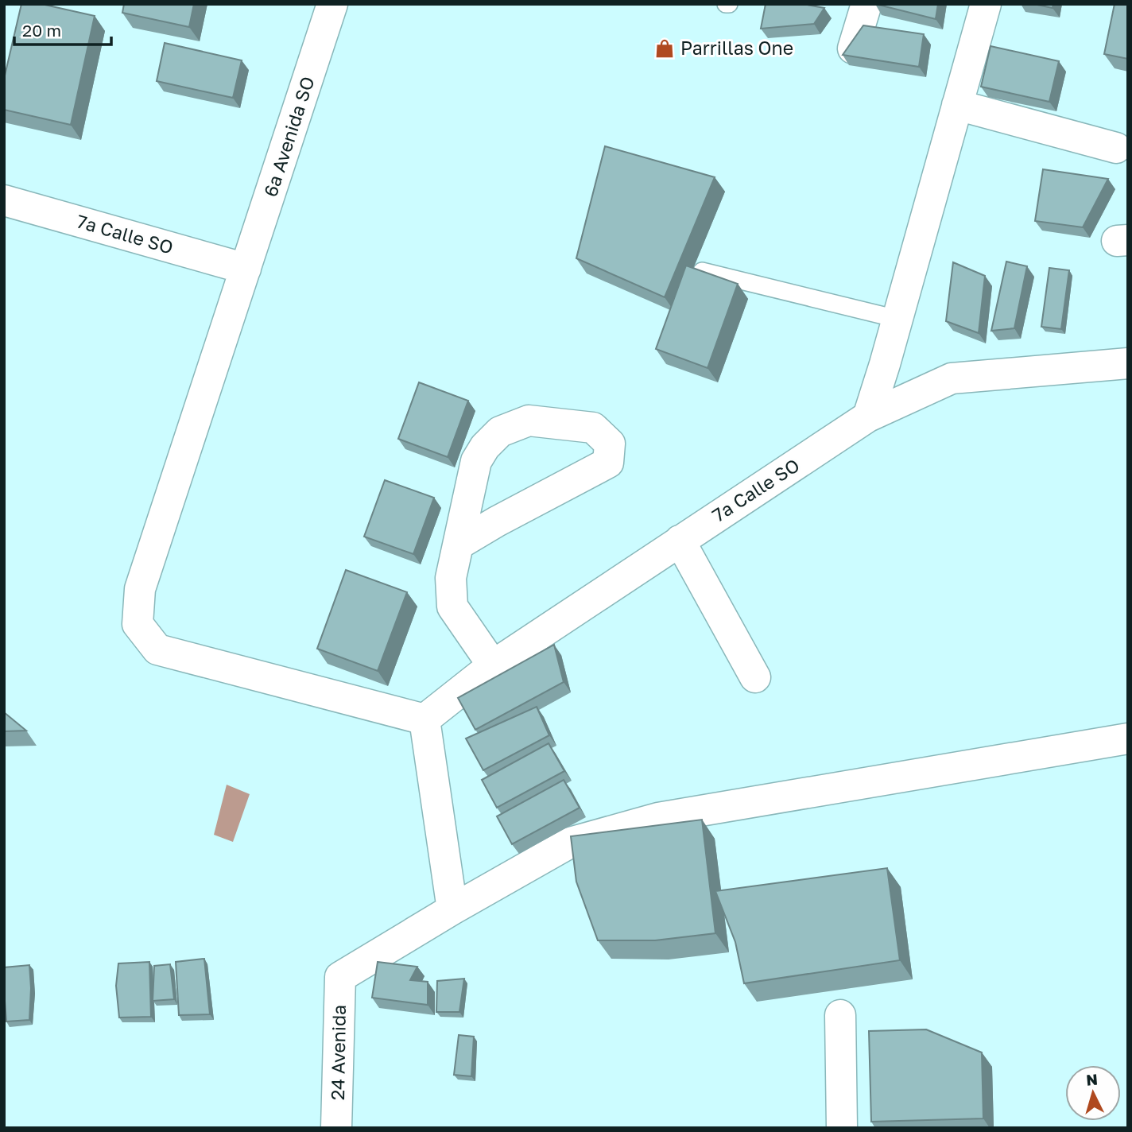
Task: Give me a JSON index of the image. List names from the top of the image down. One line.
{"streets":{"street":["6a Avenida SO","7a Calle SO","24 Avenida"]},"crossings":[["6a Avenida SO","7a Calle SO"]],"places":{"shop":["Parrillas One"]},"scale_bar":"20 m","north":"top"}
